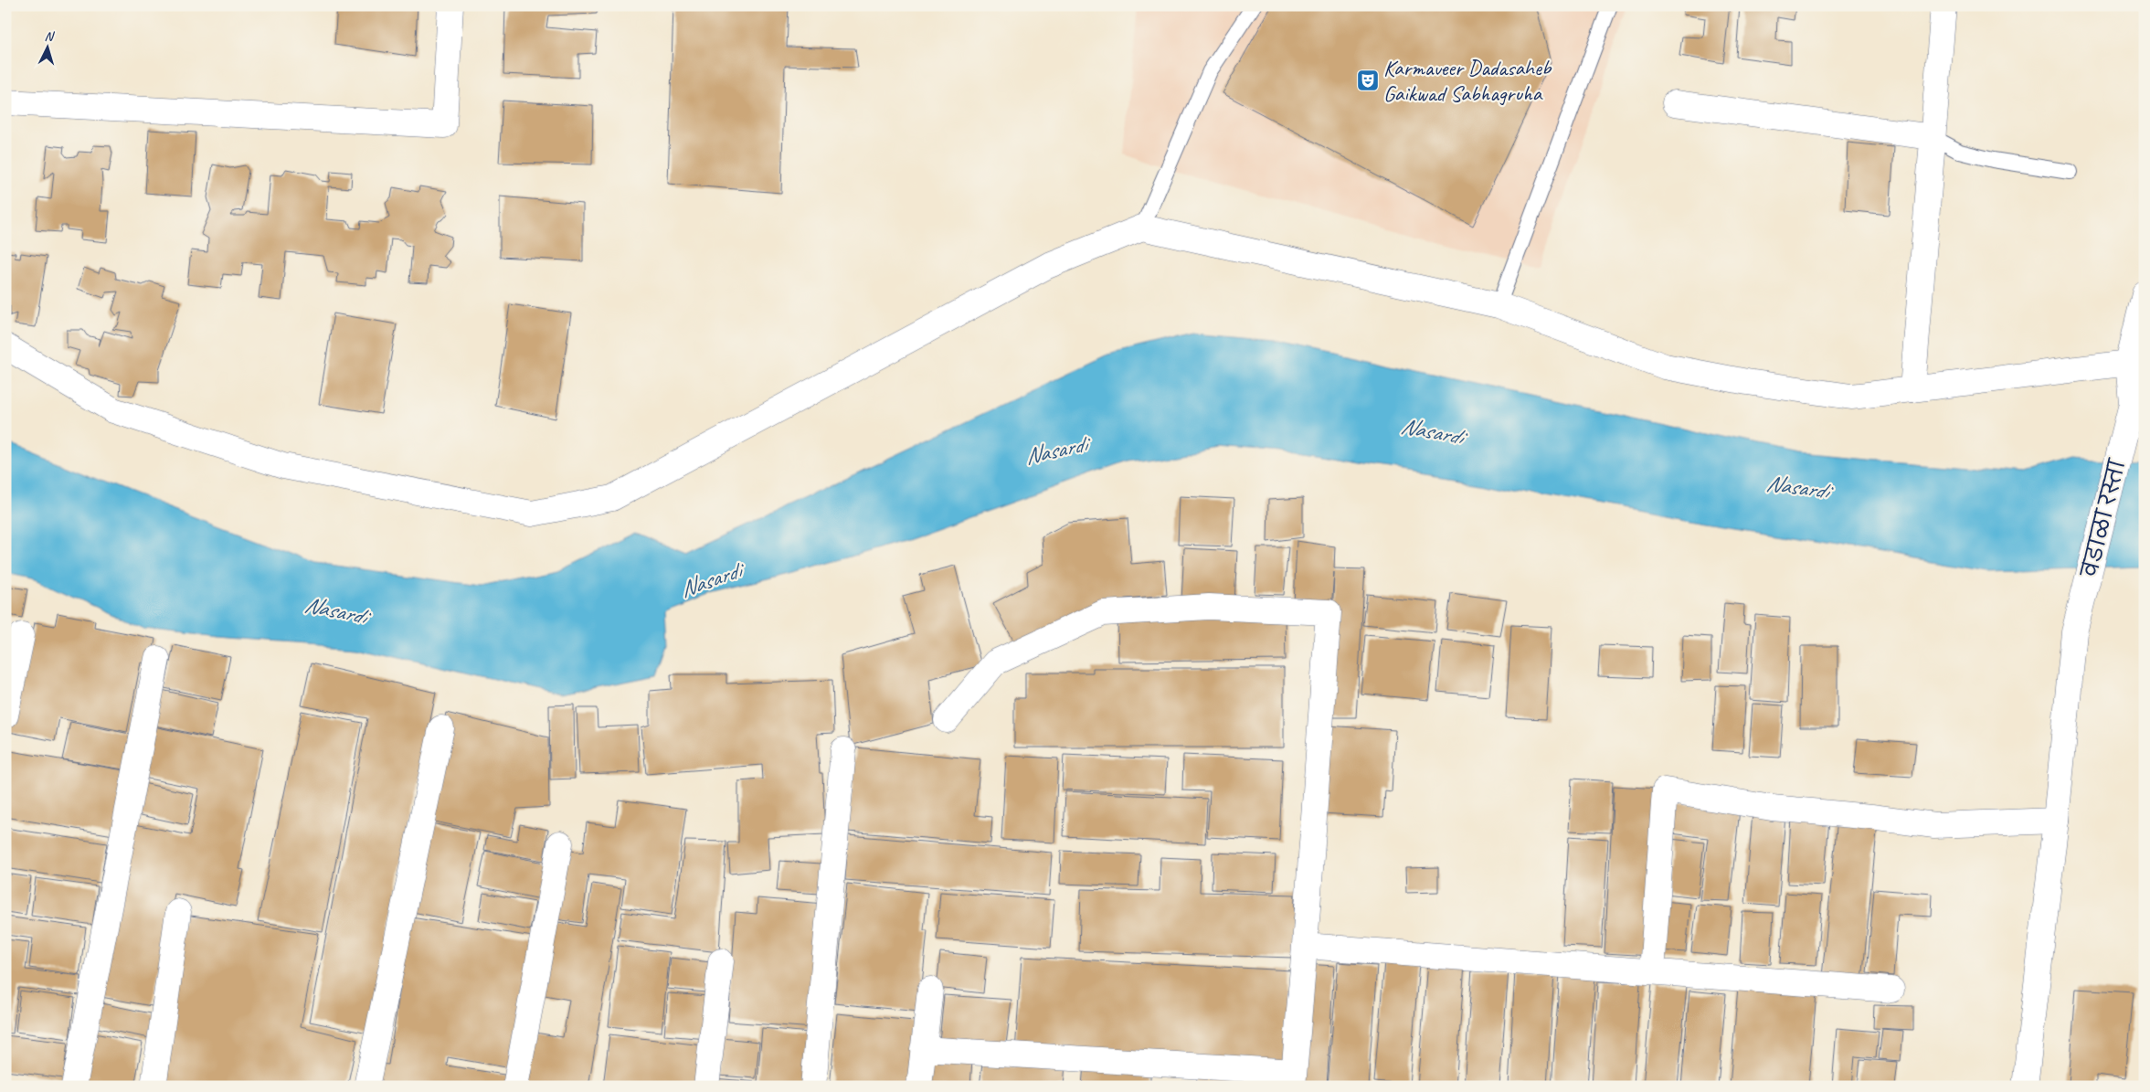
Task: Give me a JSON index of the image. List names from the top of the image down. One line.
{"streets":{"street":["वडाळा रस्ता"]},"water":["Nasardi"],"places":{"theatre":["Karmaveer Dadasaheb Gaikwad Sabhagruha"]},"north":"top"}
